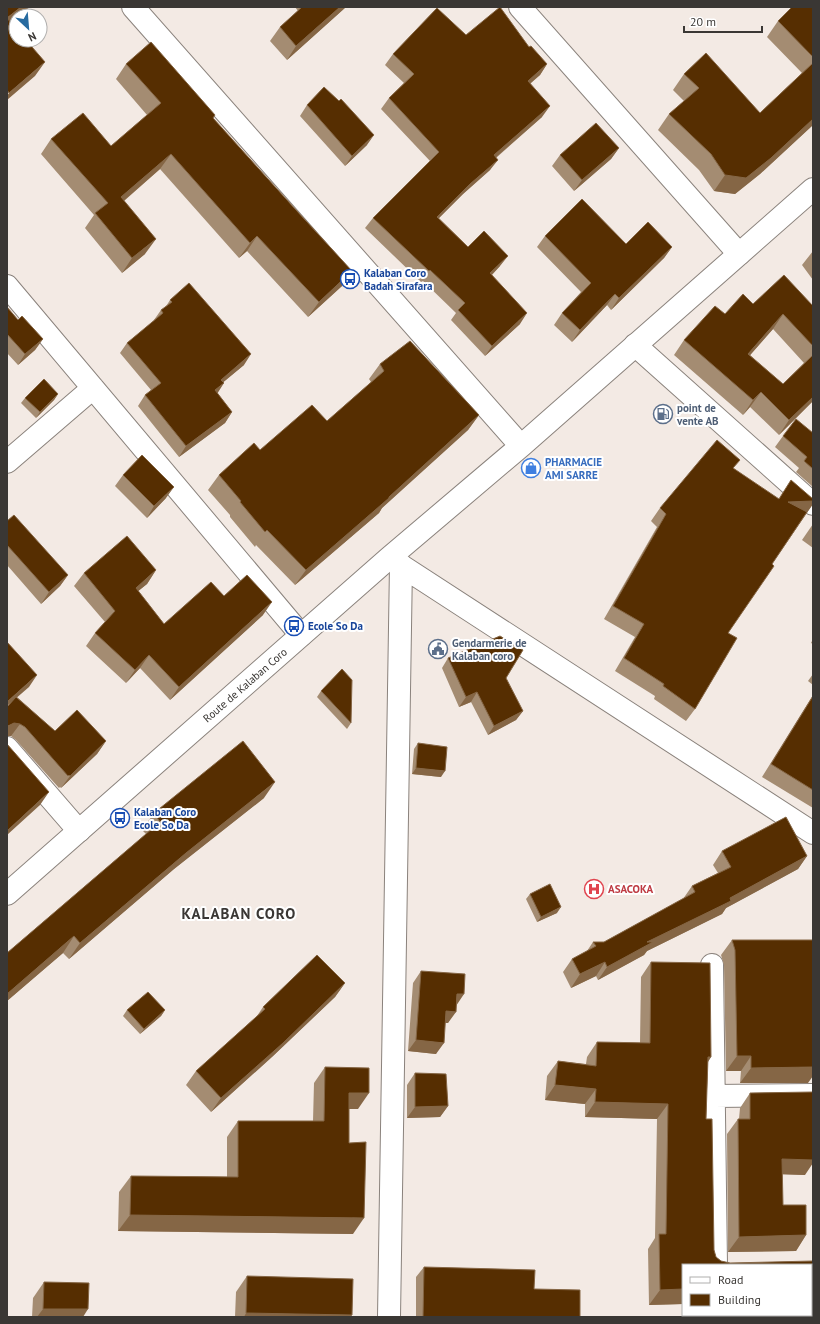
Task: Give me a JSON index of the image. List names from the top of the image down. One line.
{"streets":{"street":["Route de Kalaban Coro"]},"districts":["KALABAN CORO"],"places":{"bus stop":["Kalaban Coro Badah Sirafara","Ecole So Da","Kalaban Coro Ecole So Da"],"fuel station":["point de vente AB"],"shop":["PHARMACIE AMI SARRE"],"public building":["Gendarmerie de Kalaban coro"],"hospital":["ASACOKA"]},"legend":["Road","Building"],"scale_bar":"20 m","north":"bottom right"}
